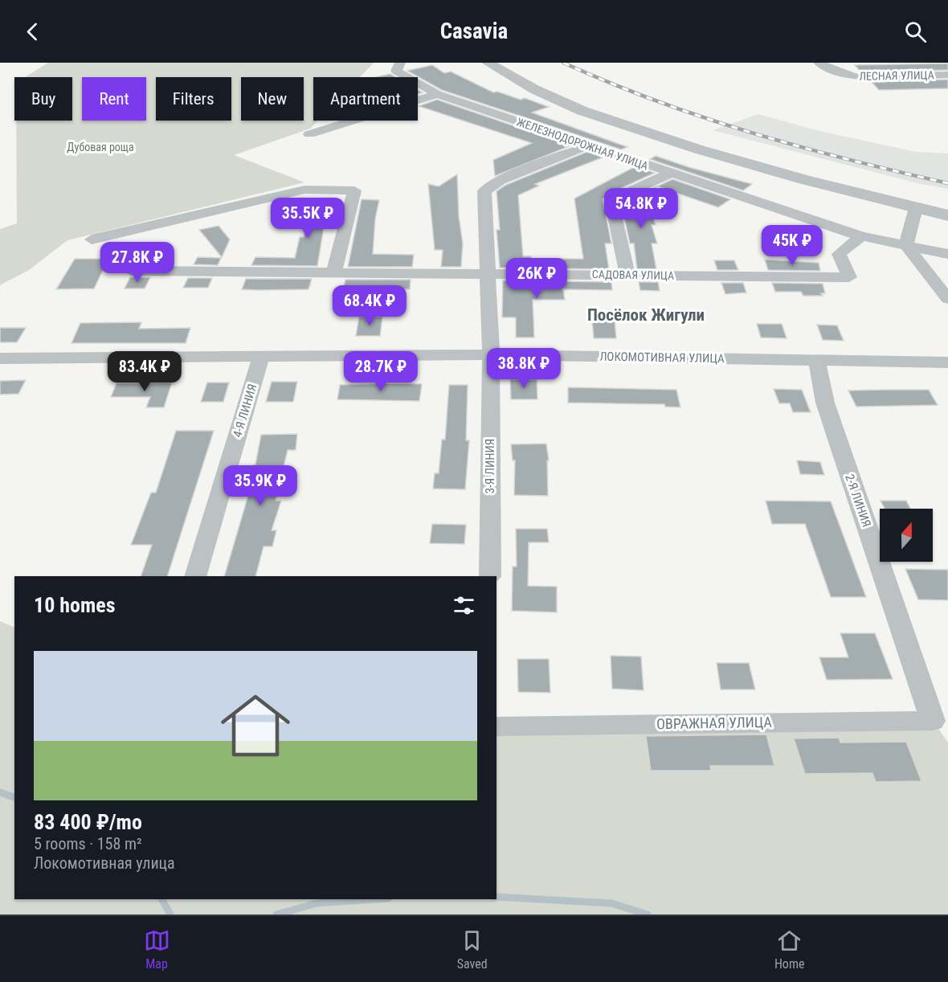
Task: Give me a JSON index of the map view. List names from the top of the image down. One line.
{"streets":{"street":["ЛЕСНАЯ УЛИЦА","ЖЕЛЕЗНОДОРОЖНАЯ УЛИЦА","САДОВАЯ УЛИЦА","ЛОКОМОТИВНАЯ УЛИЦА","4-Я ЛИНИЯ","3-Я ЛИНИЯ","2-Я ЛИНИЯ","ОВРАЖНАЯ УЛИЦА"]},"crossings":[["ЖЕЛЕЗНОДОРОЖНАЯ УЛИЦА","САДОВАЯ УЛИЦА"],["ЖЕЛЕЗНОДОРОЖНАЯ УЛИЦА","3-Я ЛИНИЯ"],["САДОВАЯ УЛИЦА","3-Я ЛИНИЯ"],["ЛОКОМОТИВНАЯ УЛИЦА","4-Я ЛИНИЯ"],["ЛОКОМОТИВНАЯ УЛИЦА","3-Я ЛИНИЯ"],["ЛОКОМОТИВНАЯ УЛИЦА","2-Я ЛИНИЯ"],["2-Я ЛИНИЯ","ОВРАЖНАЯ УЛИЦА"]],"districts":["Посёлок Жигули"],"parks":["Дубовая роща"],"north":"top","page":{"header":"Casavia","chip":["Buy","Rent","Filters","New","Apartment"],"price":["54.8K ₽","35.5K ₽","45K ₽","27.8K ₽","26K ₽","68.4K ₽","38.8K ₽","83.4K ₽","28.7K ₽","35.9K ₽"],"heading":"10 homes","list":[{"name":"83 400 ₽/mo","note":"5 rooms · 158 m² · Локомотивная улица"}],"tabs":["Map","Saved","Home"]}}
